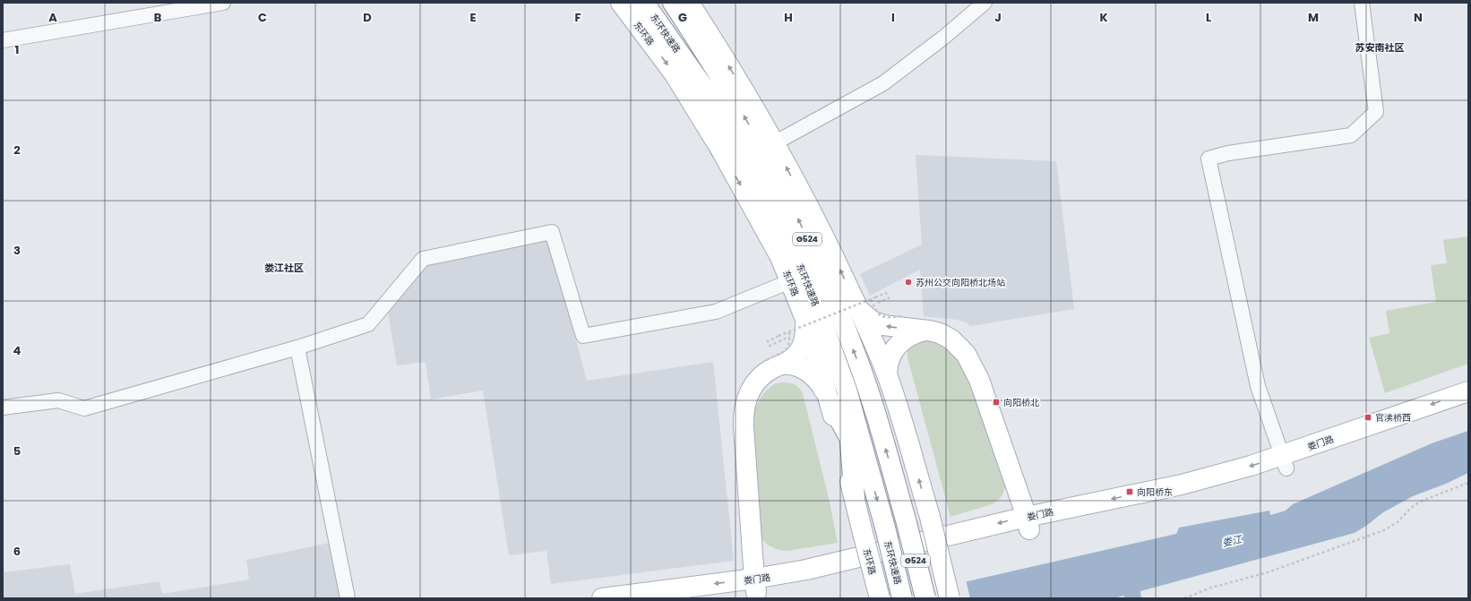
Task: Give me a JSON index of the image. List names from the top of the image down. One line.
{"streets":{"main road":["东环路","东环快速路","G524","娄门路"]},"districts":["苏安南社区","娄江社区"],"water":["娄江"],"places":{"other":["苏州公交向阳桥北场站"],"transit":["向阳桥北","官渎桥西","向阳桥东"]},"grid":{"columns":["A","B","C","D","E","F","G","H","I","J","K","L","M","N"],"rows":["1","2","3","4","5","6"]}}
